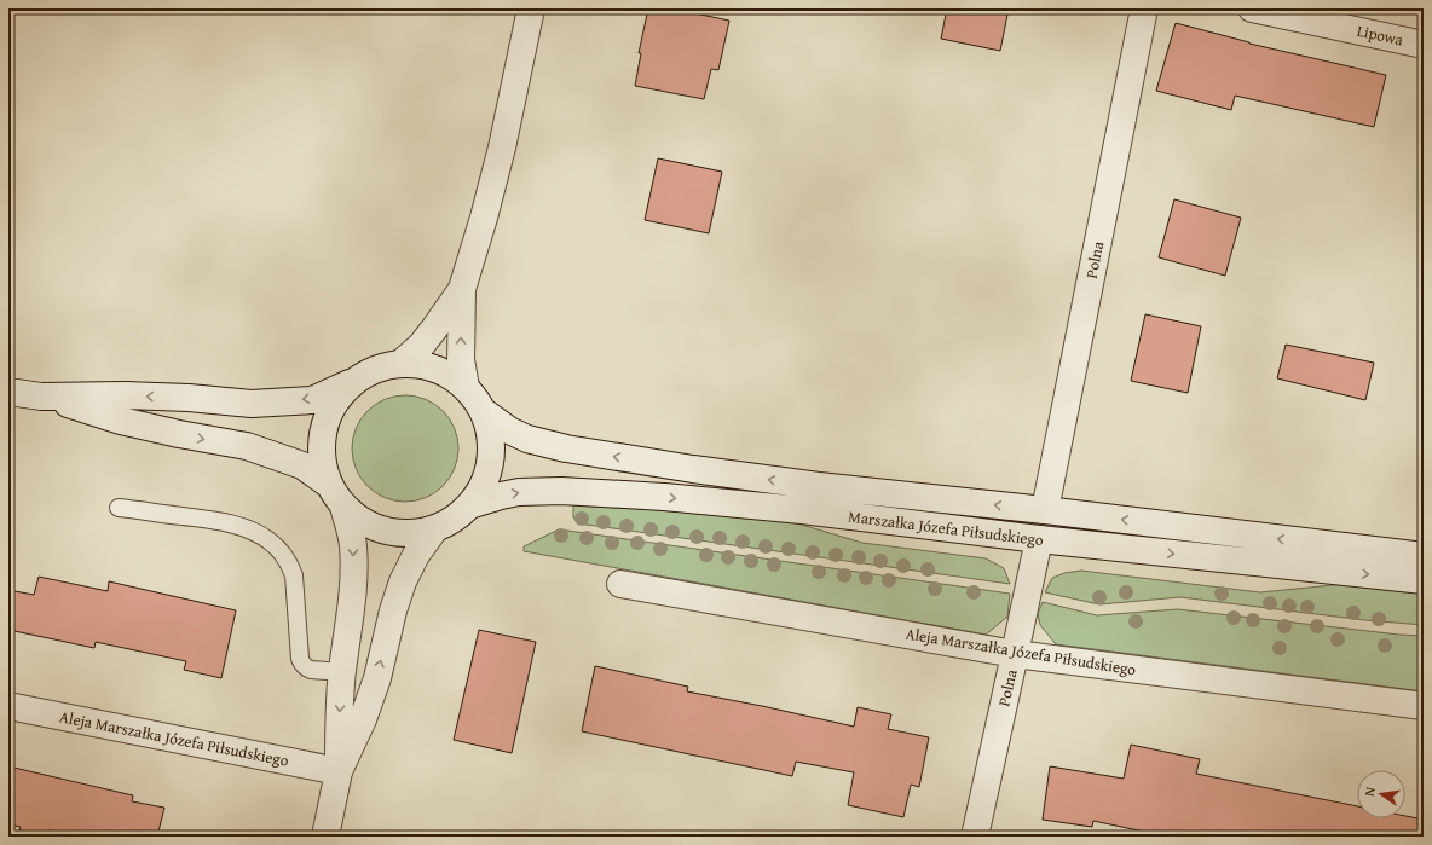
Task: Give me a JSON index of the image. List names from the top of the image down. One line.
{"streets":{"street":["Lipowa","Polna","Marszałka Józefa Piłsudskiego","Aleja Marszałka Józefa Piłsudskiego"]},"crossings":[["Polna","Marszałka Józefa Piłsudskiego"],["Polna","Aleja Marszałka Józefa Piłsudskiego"]],"north":"left"}
